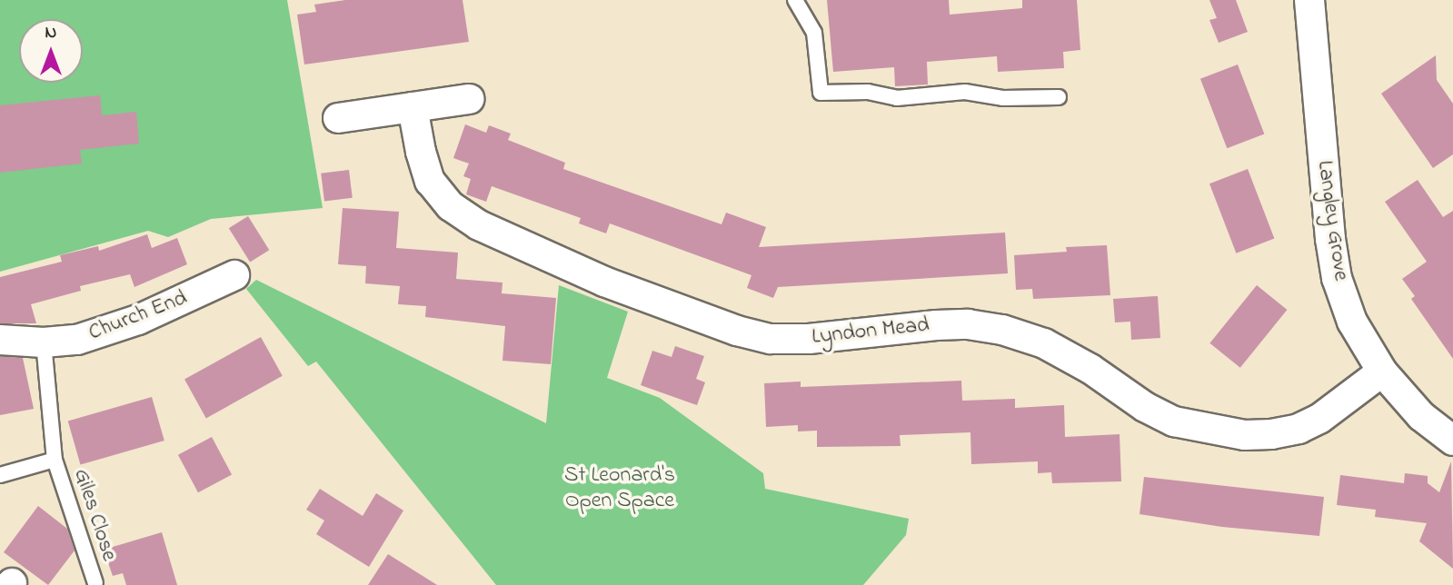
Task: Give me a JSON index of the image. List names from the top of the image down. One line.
{"streets":{"street":["Langley Grove","Church End","Lyndon Mead"],"lane":["Giles Close"]},"crossings":[["Langley Grove","Lyndon Mead"],["Church End","Giles Close"]],"parks":["St Leonard's Open Space"],"north":"top"}
